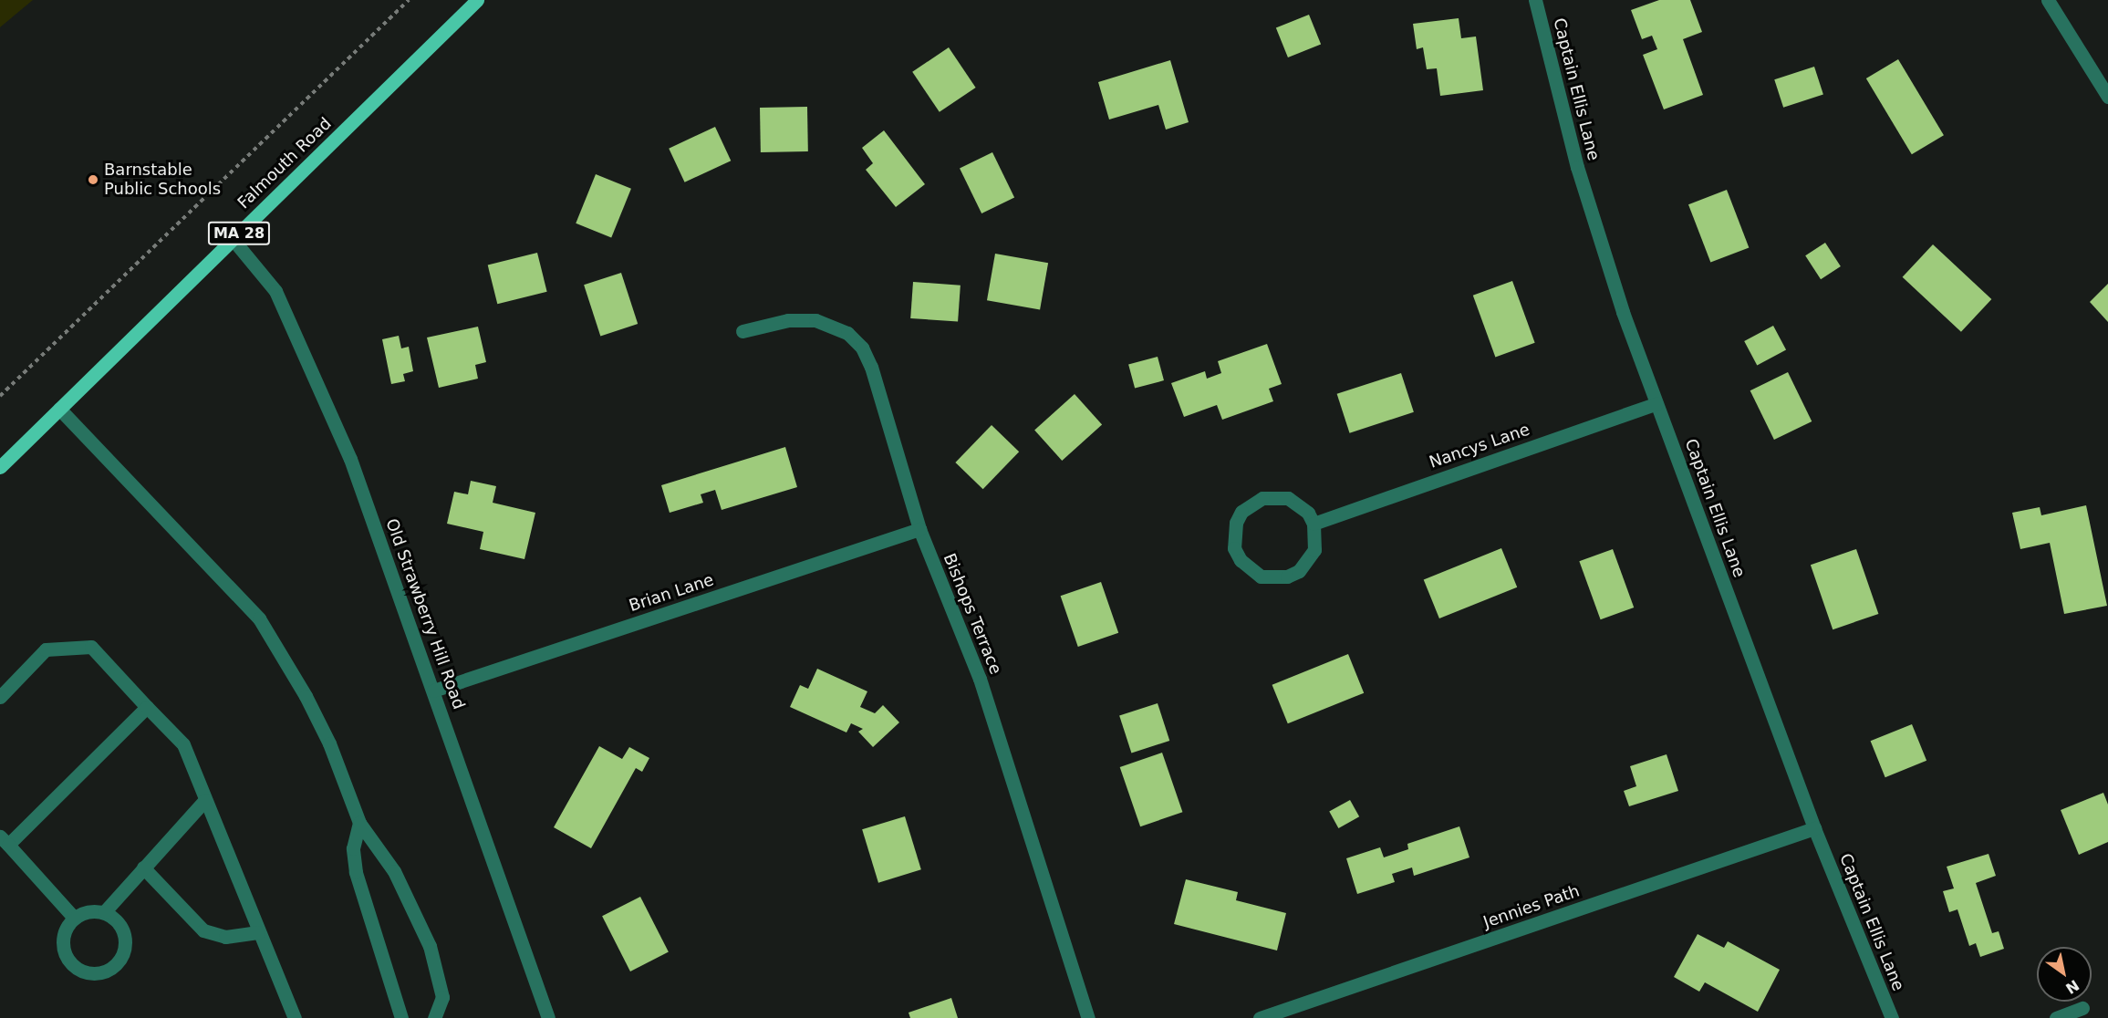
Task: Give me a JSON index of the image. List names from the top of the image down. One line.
{"streets":{"main road":["Falmouth Road","MA 28"],"street":["Captain Ellis Lane","Nancys Lane","Brian Lane","Old Strawberry Hill Road","Bishops Terrace","Jennies Path"]},"crossings":[["Captain Ellis Lane","Nancys Lane"],["Captain Ellis Lane","Jennies Path"],["Falmouth Road","Old Strawberry Hill Road"],["Brian Lane","Old Strawberry Hill Road"],["Brian Lane","Bishops Terrace"]],"places":["Barnstable Public Schools"],"north":"bottom right"}
